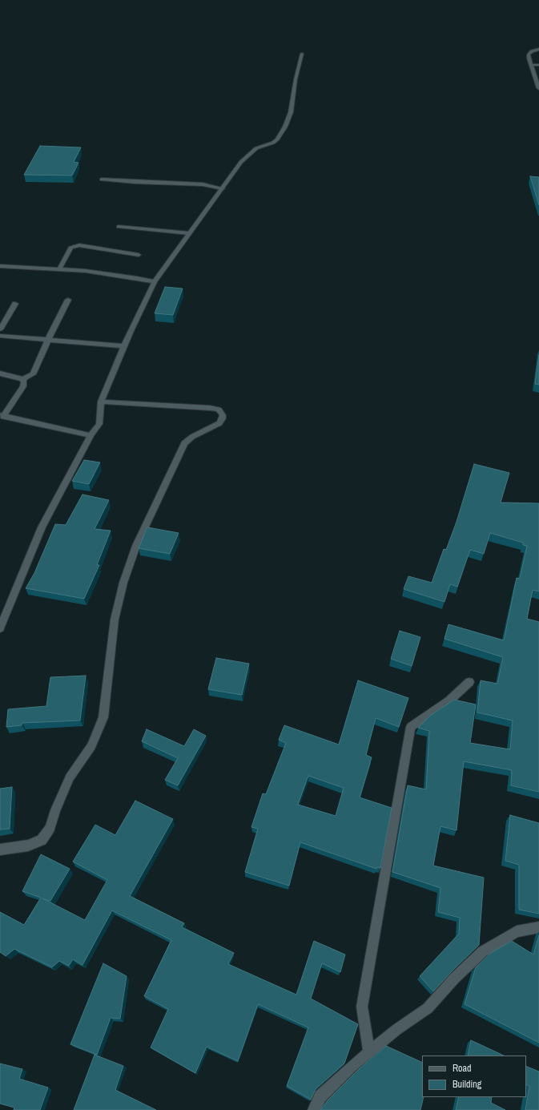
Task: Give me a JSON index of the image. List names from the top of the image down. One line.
{"legend":["Road","Building"]}
